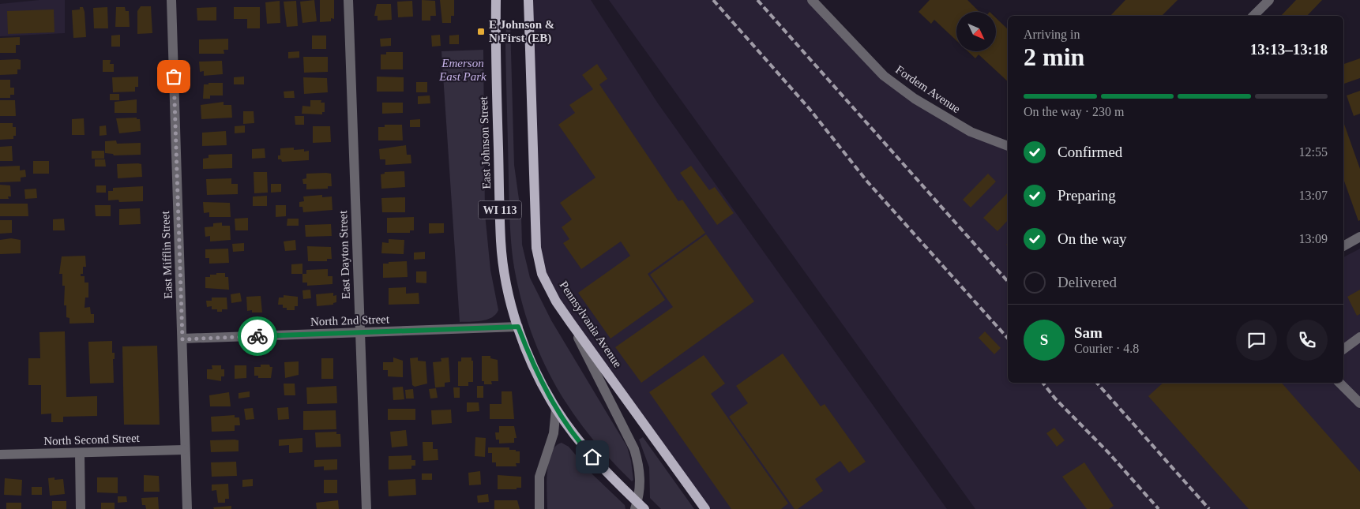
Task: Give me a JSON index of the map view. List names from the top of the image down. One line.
{"streets":{"main road":["East Johnson Street","WI 113","Pennsylvania Avenue"],"street":["Fordem Avenue","East Mifflin Street","East Dayton Street","North 2nd Street","North Second Street"]},"crossings":[["East Johnson Street","WI 113"],["East Johnson Street","North 2nd Street"],["East Mifflin Street","North 2nd Street"],["East Mifflin Street","North Second Street"],["East Dayton Street","North 2nd Street"]],"parks":["Emerson East Park"],"places":{"transit":["E Johnson & N First (EB)"]},"north":"bottom right","page":{"heading":["2 min","Arriving in","13:13–13:18"],"panel":["Sam","Courier · 4.8"],"bar":"On the way · 230 m","list":[["Confirmed","12:55"],["Preparing","13:07"],["On the way","13:09"],"Delivered"],"round":"S"}}
